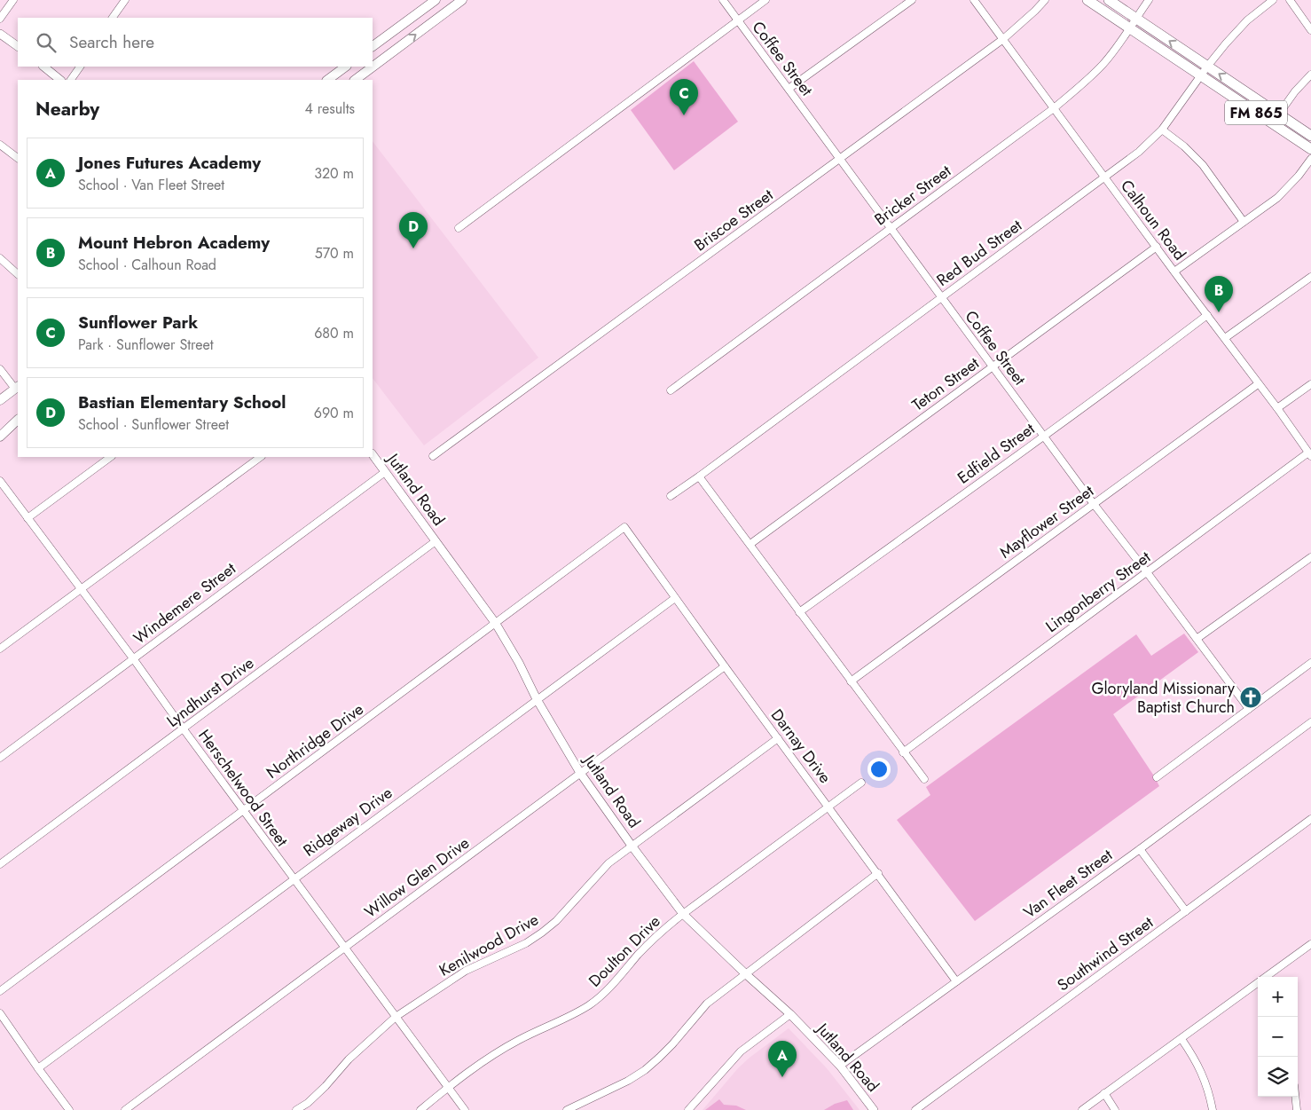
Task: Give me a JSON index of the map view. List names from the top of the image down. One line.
{"streets":{"main road":["FM 865"],"street":["Coffee Street","Bricker Street","Briscoe Street","Calhoun Road","Red Bud Street","Teton Street","Edfield Street","Jutland Road","Mayflower Street","Lingonberry Street","Windemere Street","Lyndhurst Drive","Northridge Drive","Darnay Drive","Herschelwood Street","Ridgeway Drive","Willow Glen Drive","Van Fleet Street","Kenilwood Drive","Doulton Drive","Southwind Street"]},"crossings":[["Coffee Street","Bricker Street"],["Coffee Street","Briscoe Street"],["Coffee Street","Red Bud Street"],["Coffee Street","Teton Street"],["Coffee Street","Edfield Street"],["Coffee Street","Mayflower Street"],["Coffee Street","Lingonberry Street"],["FM 865","Bricker Street"],["FM 865","Red Bud Street"],["Bricker Street","Calhoun Road"],["Briscoe Street","Calhoun Road"],["Calhoun Road","Red Bud Street"],["Calhoun Road","Teton Street"],["Calhoun Road","Edfield Street"],["Calhoun Road","Mayflower Street"],["Calhoun Road","Lingonberry Street"],["Jutland Road","Windemere Street"],["Jutland Road","Lyndhurst Drive"],["Jutland Road","Northridge Drive"],["Jutland Road","Ridgeway Drive"],["Jutland Road","Willow Glen Drive"],["Jutland Road","Van Fleet Street"],["Jutland Road","Kenilwood Drive"],["Jutland Road","Doulton Drive"],["Windemere Street","Herschelwood Street"],["Lyndhurst Drive","Herschelwood Street"],["Northridge Drive","Darnay Drive"],["Northridge Drive","Herschelwood Street"],["Darnay Drive","Ridgeway Drive"],["Darnay Drive","Willow Glen Drive"],["Darnay Drive","Van Fleet Street"],["Darnay Drive","Kenilwood Drive"],["Darnay Drive","Doulton Drive"],["Herschelwood Street","Ridgeway Drive"],["Herschelwood Street","Willow Glen Drive"],["Herschelwood Street","Kenilwood Drive"],["Herschelwood Street","Doulton Drive"]],"places":{"church":["Gloryland Missionary Baptist Church"]},"page":{"search":"Search here","pins":["C","D","B","A"],"heading":["Nearby","4 results"],"list":[{"mark":"A","name":"Jones Futures Academy","note":"School · Van Fleet Street","value":"320 m"},{"mark":"B","name":"Mount Hebron Academy","note":"School · Calhoun Road","value":"570 m"},{"mark":"C","name":"Sunflower Park","note":"Park · Sunflower Street","value":"680 m"},{"mark":"D","name":"Bastian Elementary School","note":"School · Sunflower Street","value":"690 m"}],"map_buttons":["+","−"]}}
